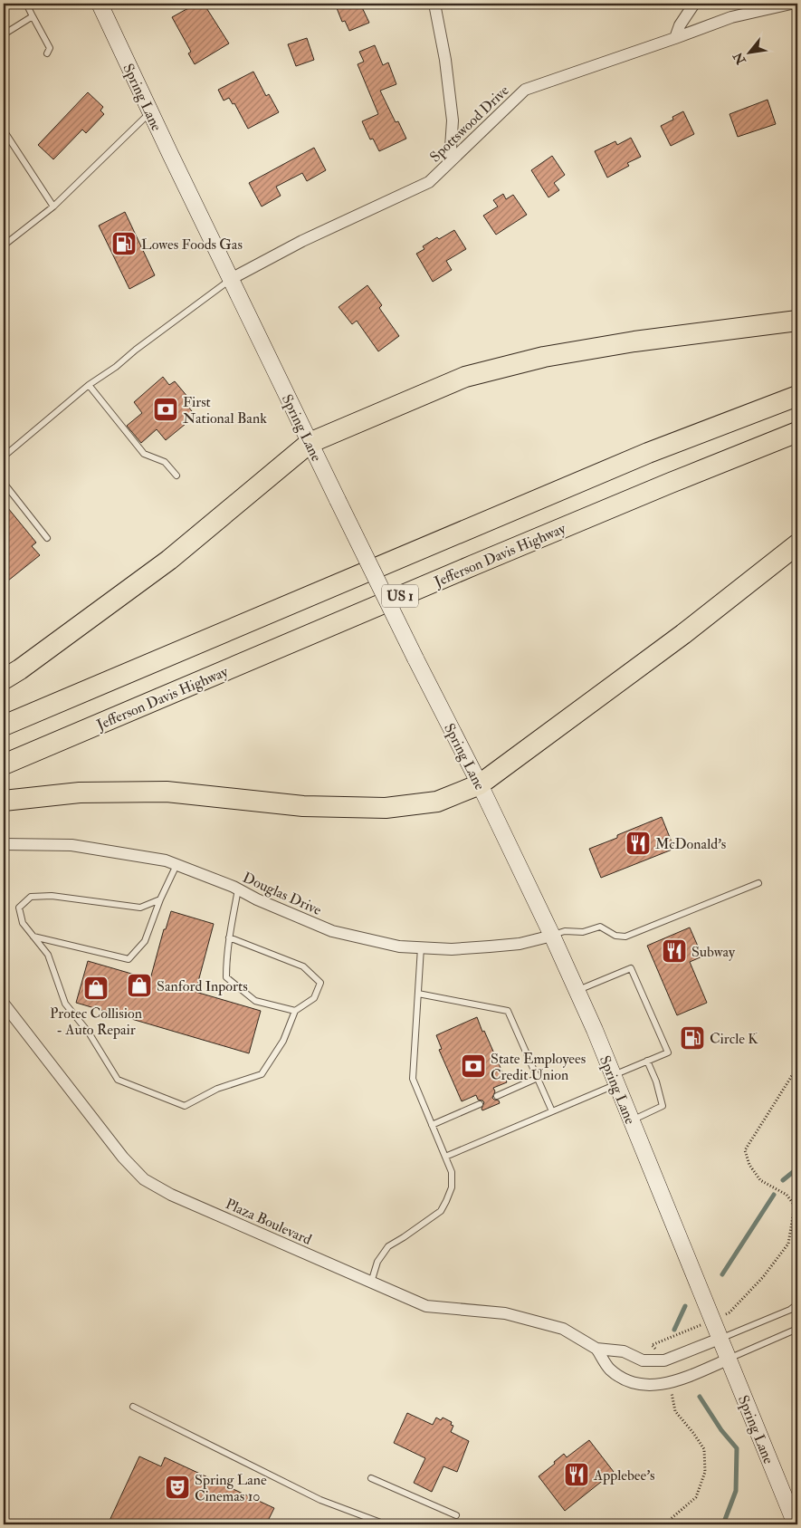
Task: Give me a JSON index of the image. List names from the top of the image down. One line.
{"streets":{"highway":["Jefferson Davis Highway","US 1"],"street":["Spring Lane","Spottswood Drive","Douglas Drive","Plaza Boulevard"]},"crossings":[["Spring Lane","Spottswood Drive"],["Spring Lane","Douglas Drive"],["Spring Lane","Plaza Boulevard"]],"places":{"fuel station":["Lowes Foods Gas","Circle K"],"bank":["First National Bank","State Employees Credit Union"],"restaurant":["McDonald's","Subway","Applebee's"],"shop":["Sanford Inports","Protec Collision - Auto Repair"],"theatre":["Spring Lane Cinemas 10"]},"north":"bottom left"}
